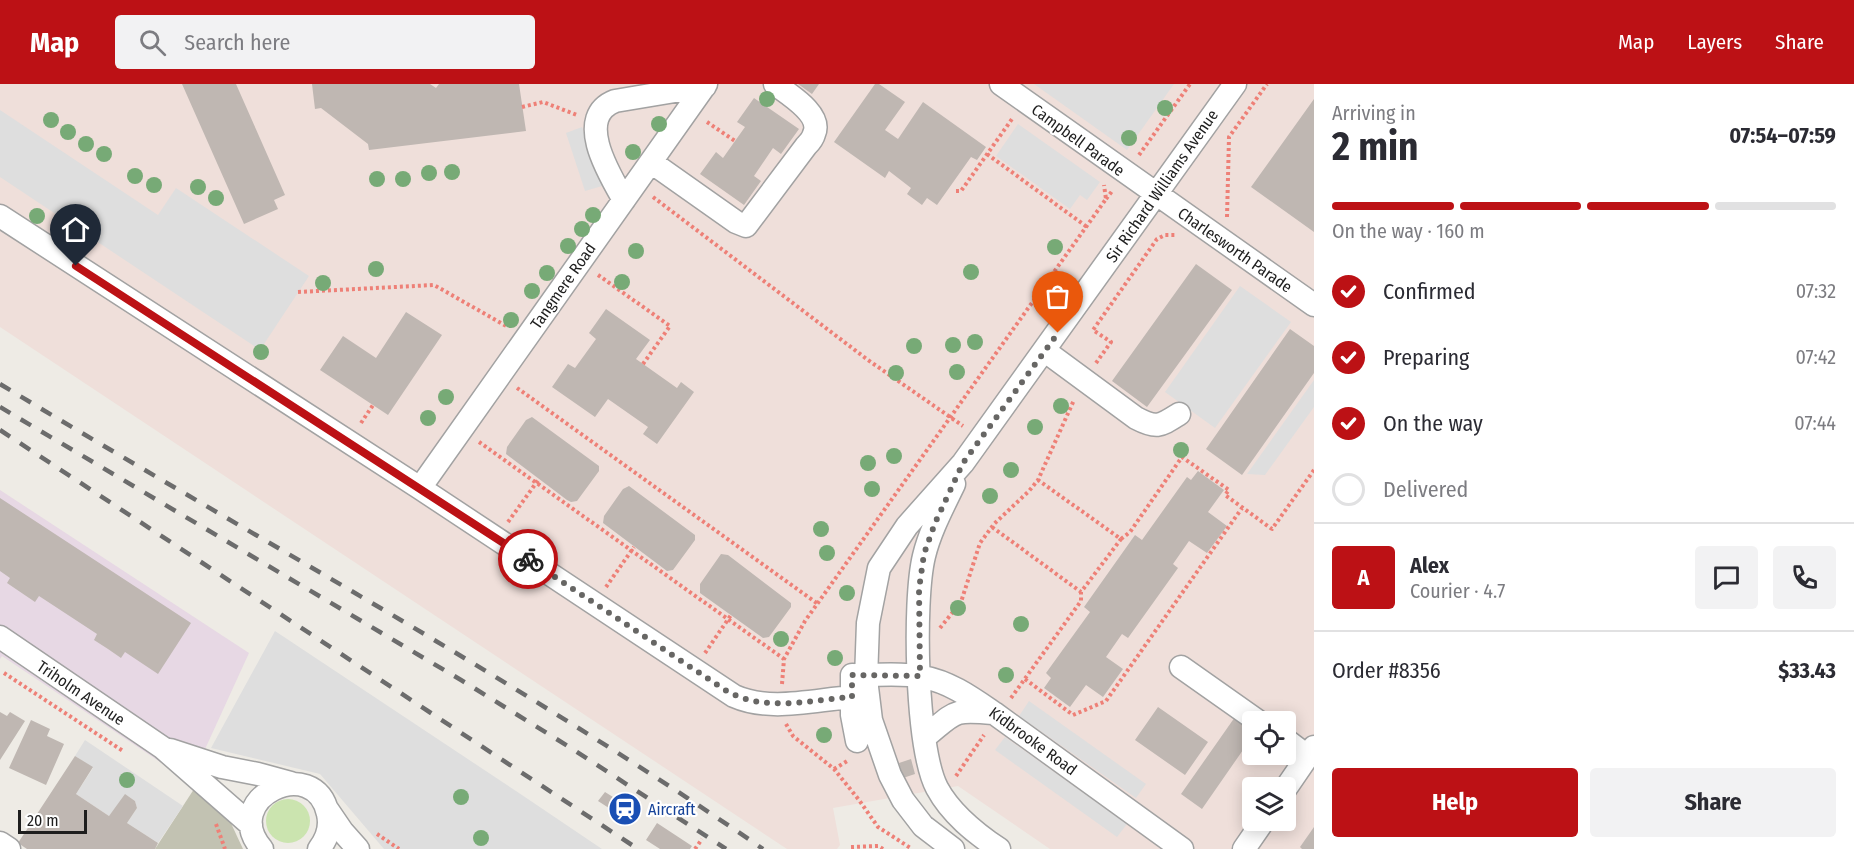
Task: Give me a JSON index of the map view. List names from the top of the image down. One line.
{"streets":{"street":["Campbell Parade","Sir Richard Williams Avenue","Charlesworth Parade","Tangmere Road","Triholm Avenue","Kidbrooke Road"]},"crossings":[["Campbell Parade","Sir Richard Williams Avenue"],["Campbell Parade","Charlesworth Parade"],["Sir Richard Williams Avenue","Charlesworth Parade"],["Sir Richard Williams Avenue","Kidbrooke Road"]],"places":{"station":["Aircraft"]},"scale_bar":"20 m","page":{"header":"Map","search":"Search here","nav":["Map","Layers","Share"],"heading":["2 min","Arriving in","07:54–07:59"],"panel":["Alex","Courier · 4.7","Order #8356","$33.43"],"bar":"On the way · 160 m","list":[["Confirmed","07:32"],["Preparing","07:42"],["On the way","07:44"],"Delivered"],"round":"A","buttons":["Help","Share"],"scale":"20 m"}}
